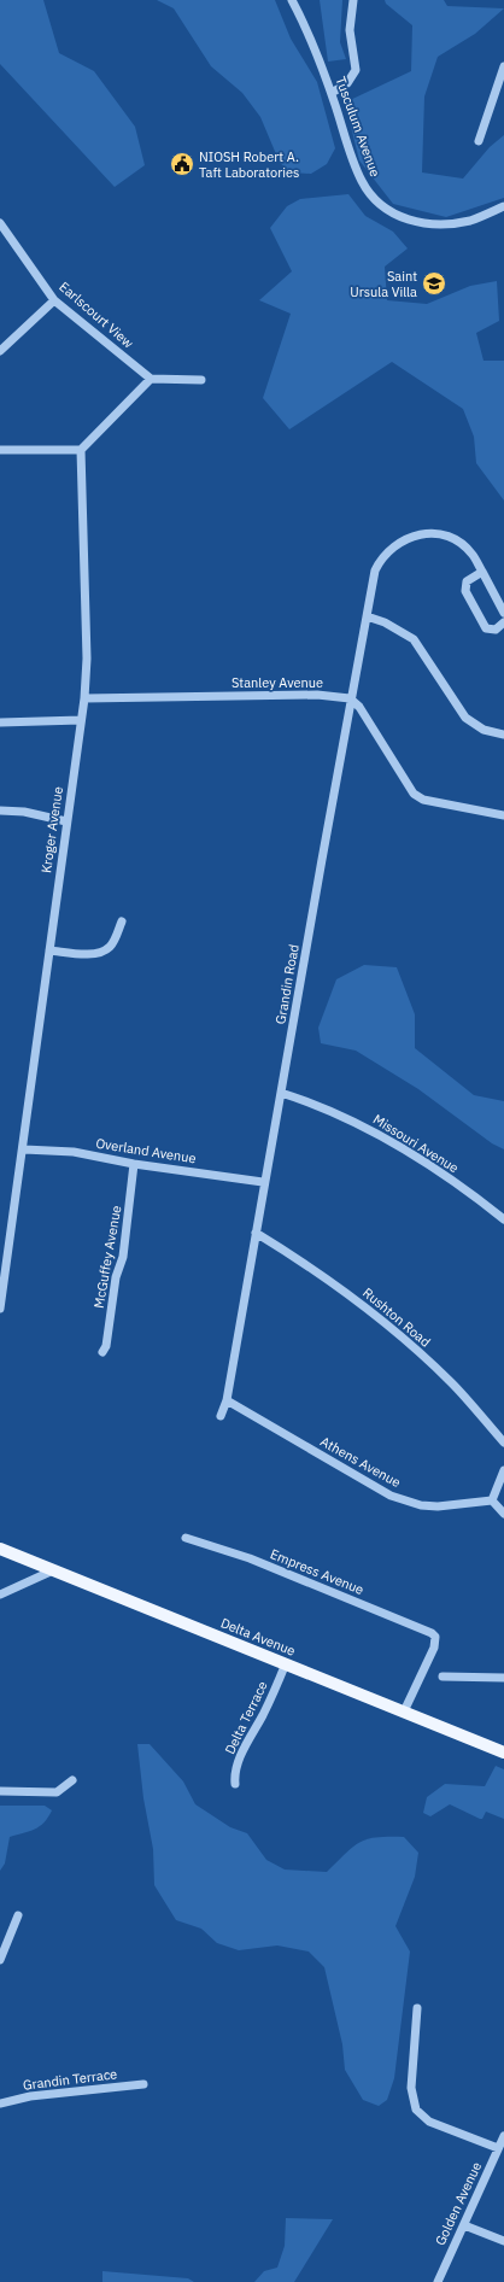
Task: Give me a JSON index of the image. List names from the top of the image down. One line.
{"streets":{"main road":["Delta Avenue"],"street":["Tusculum Avenue","Earlscourt View","Stanley Avenue","Kroger Avenue","Grandin Road","Missouri Avenue","Overland Avenue","McGuffey Avenue","Rushton Road","Athens Avenue","Empress Avenue","Delta Terrace","Grandin Terrace","Golden Avenue"]},"crossings":[["Stanley Avenue","Kroger Avenue"],["Stanley Avenue","Grandin Road"],["Kroger Avenue","Overland Avenue"],["Grandin Road","Missouri Avenue"],["Grandin Road","Overland Avenue"],["Grandin Road","Rushton Road"],["Grandin Road","Athens Avenue"],["Overland Avenue","McGuffey Avenue"],["Empress Avenue","Delta Avenue"],["Delta Avenue","Delta Terrace"]],"places":{"public building":["NIOSH Robert A. Taft Laboratories"],"school or university":["Saint Ursula Villa"]}}
